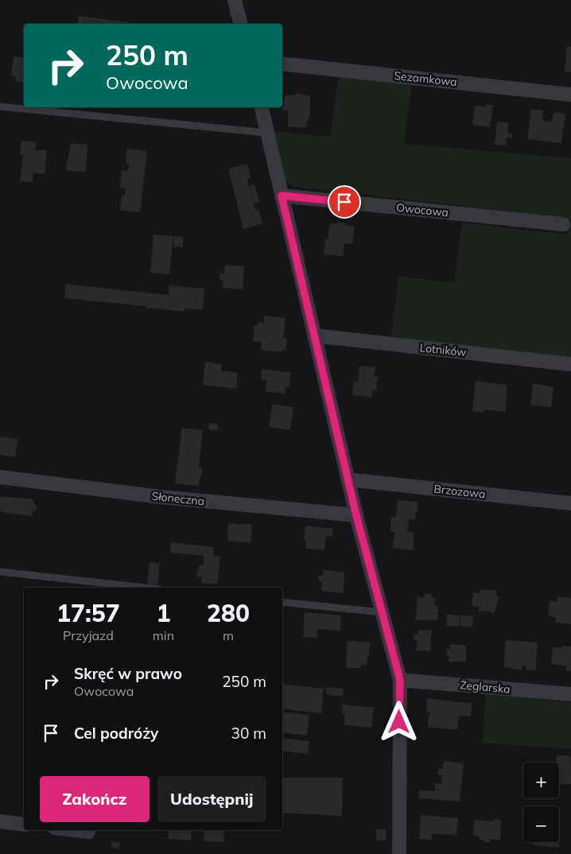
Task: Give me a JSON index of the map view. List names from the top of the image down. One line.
{"streets":{"street":["Sezamkowa","Owocowa","Lotników","Brzozowa","Słoneczna","Żeglarska"]},"page":{"turn":["250 m","Owocowa"],"eta":["17:57","Przyjazd","1","min","280","m"],"list":[{"name":"Skręć w prawo","note":"Owocowa","value":"250 m"},{"name":"Cel podróży","value":"30 m"}],"map_buttons":["+","−"],"buttons":["Zakończ","Udostępnij"]}}
